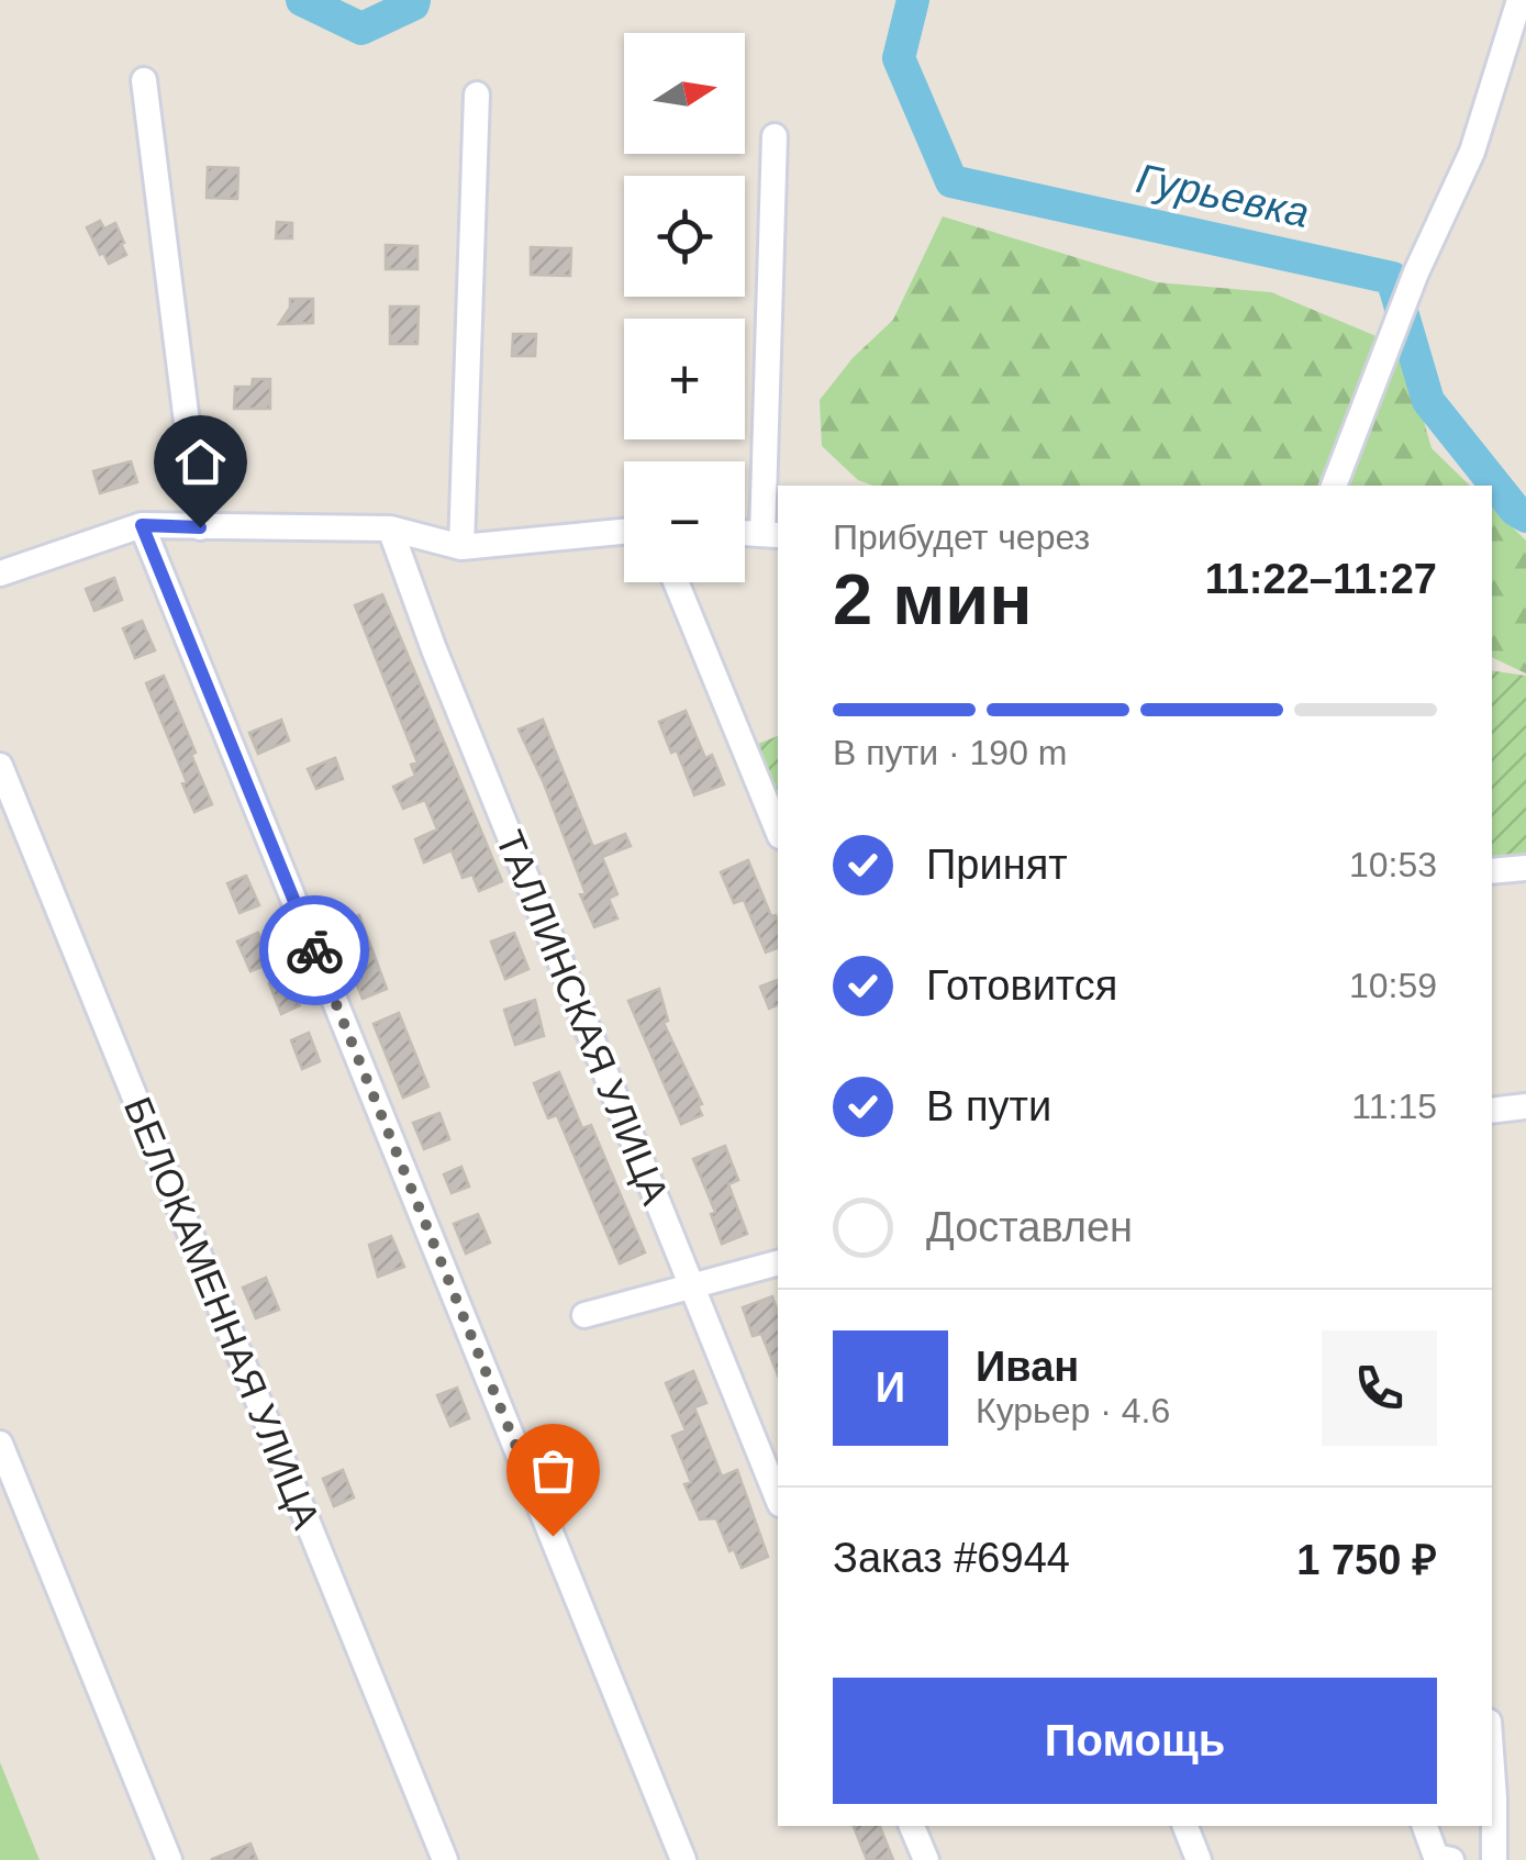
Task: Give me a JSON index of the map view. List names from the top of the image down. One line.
{"streets":{"street":["ТАЛЛИНСКАЯ УЛИЦА","БЕЛОКАМЕННАЯ УЛИЦА"]},"water":["Гурьевка"],"north":"right","page":{"map_buttons":["+","−"],"heading":["2 мин","Прибудет через","11:22–11:27"],"panel":["Иван","Курьер · 4.6","Заказ #6944","1 750 ₽"],"bar":"В пути · 190 m","list":[["Принят","10:53"],["Готовится","10:59"],["В пути","11:15"],"Доставлен"],"round":"И","buttons":"Помощь"}}
